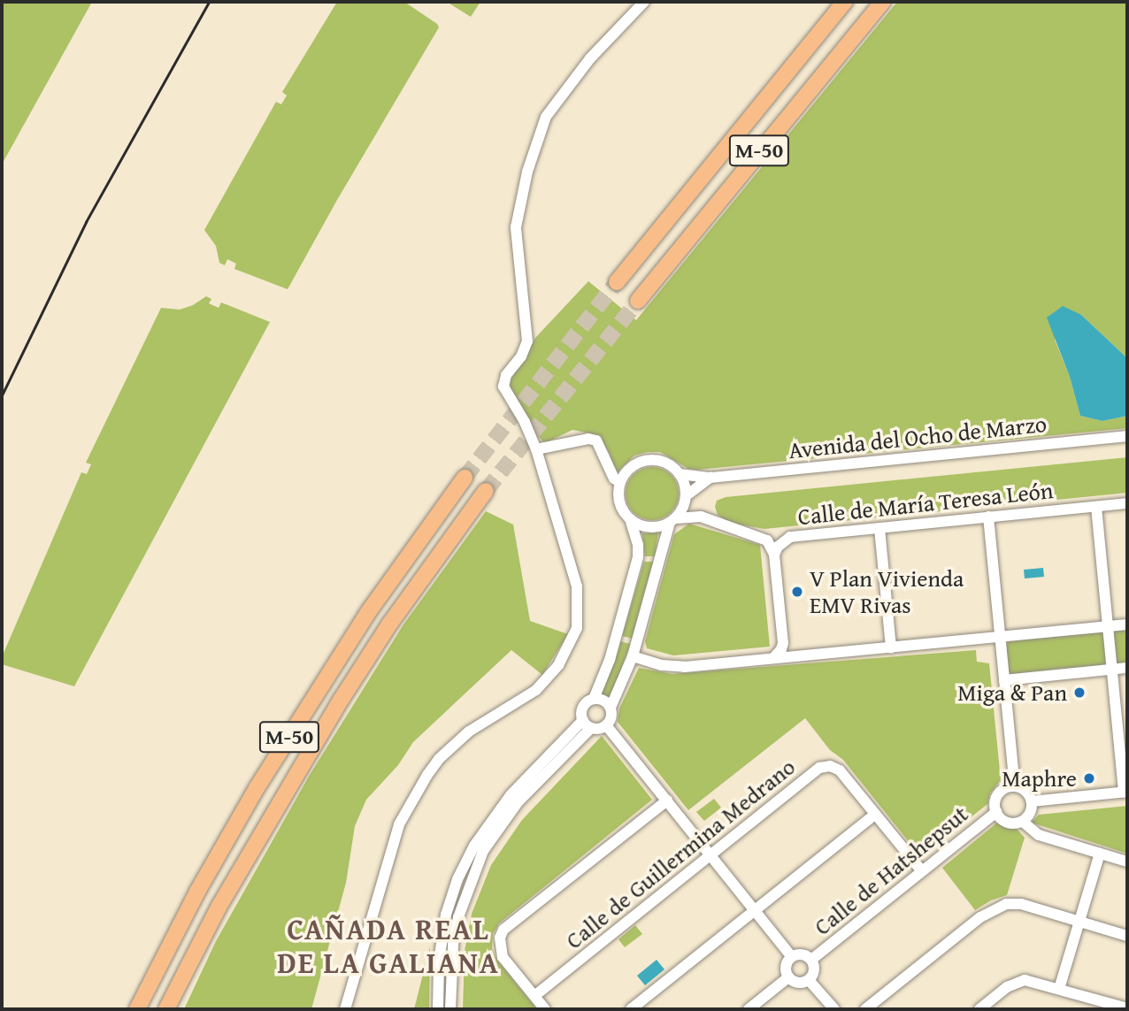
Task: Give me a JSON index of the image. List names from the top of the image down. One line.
{"streets":{"highway":["M-50"],"street":["Avenida del Ocho de Marzo","Calle de María Teresa León","Calle de Guillermina Medrano","Calle de Hatshepsut"]},"crossings":[["Avenida del Ocho de Marzo","Calle de María Teresa León"],["Calle de Guillermina Medrano","Calle de Hatshepsut"]],"districts":["CAÑADA REAL DE LA GALIANA"],"places":["V Plan Vivienda EMV Rivas","Miga & Pan","Maphre"]}
